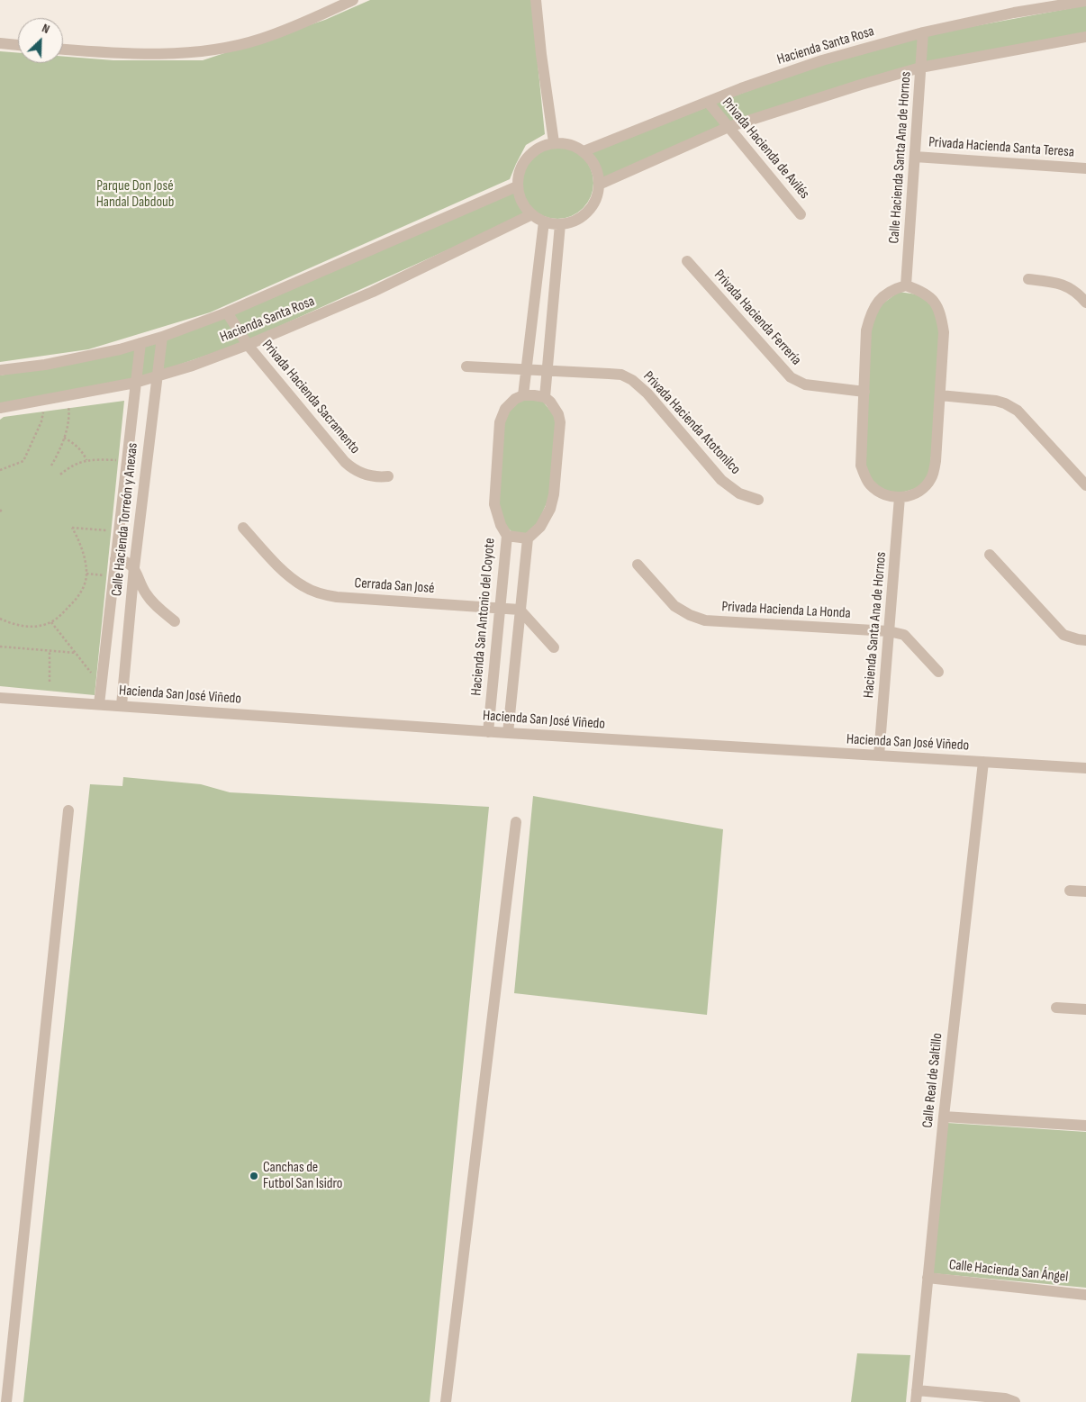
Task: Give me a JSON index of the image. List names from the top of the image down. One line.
{"streets":{"street":["Hacienda Santa Rosa","Privada Hacienda Santa Teresa","Privada Hacienda de Avilés","Calle Hacienda Santa Ana de Hornos","Privada Hacienda Ferrería","Privada Hacienda Sacramento","Privada Hacienda Atotonilco","Calle Hacienda Torreón y Anexas","Cerrada San José","Privada Hacienda La Honda","Hacienda San Antonio del Coyote","Hacienda Santa Ana de Hornos","Hacienda San José Viñedo","Calle Real de Saltillo","Calle Hacienda San Ángel"]},"crossings":[["Hacienda Santa Rosa","Privada Hacienda de Avilés"],["Hacienda Santa Rosa","Calle Hacienda Santa Ana de Hornos"],["Hacienda Santa Rosa","Privada Hacienda Sacramento"],["Hacienda Santa Rosa","Calle Hacienda Torreón y Anexas"],["Privada Hacienda Santa Teresa","Calle Hacienda Santa Ana de Hornos"],["Calle Hacienda Torreón y Anexas","Hacienda San José Viñedo"],["Cerrada San José","Hacienda San Antonio del Coyote"],["Privada Hacienda La Honda","Hacienda Santa Ana de Hornos"],["Hacienda San Antonio del Coyote","Hacienda San José Viñedo"],["Hacienda Santa Ana de Hornos","Hacienda San José Viñedo"],["Hacienda San José Viñedo","Calle Real de Saltillo"],["Calle Real de Saltillo","Calle Hacienda San Ángel"]],"parks":["Parque Don José Handal Dabdoub"],"places":["Canchas de Futbol San Isidro"],"north":"top right"}
